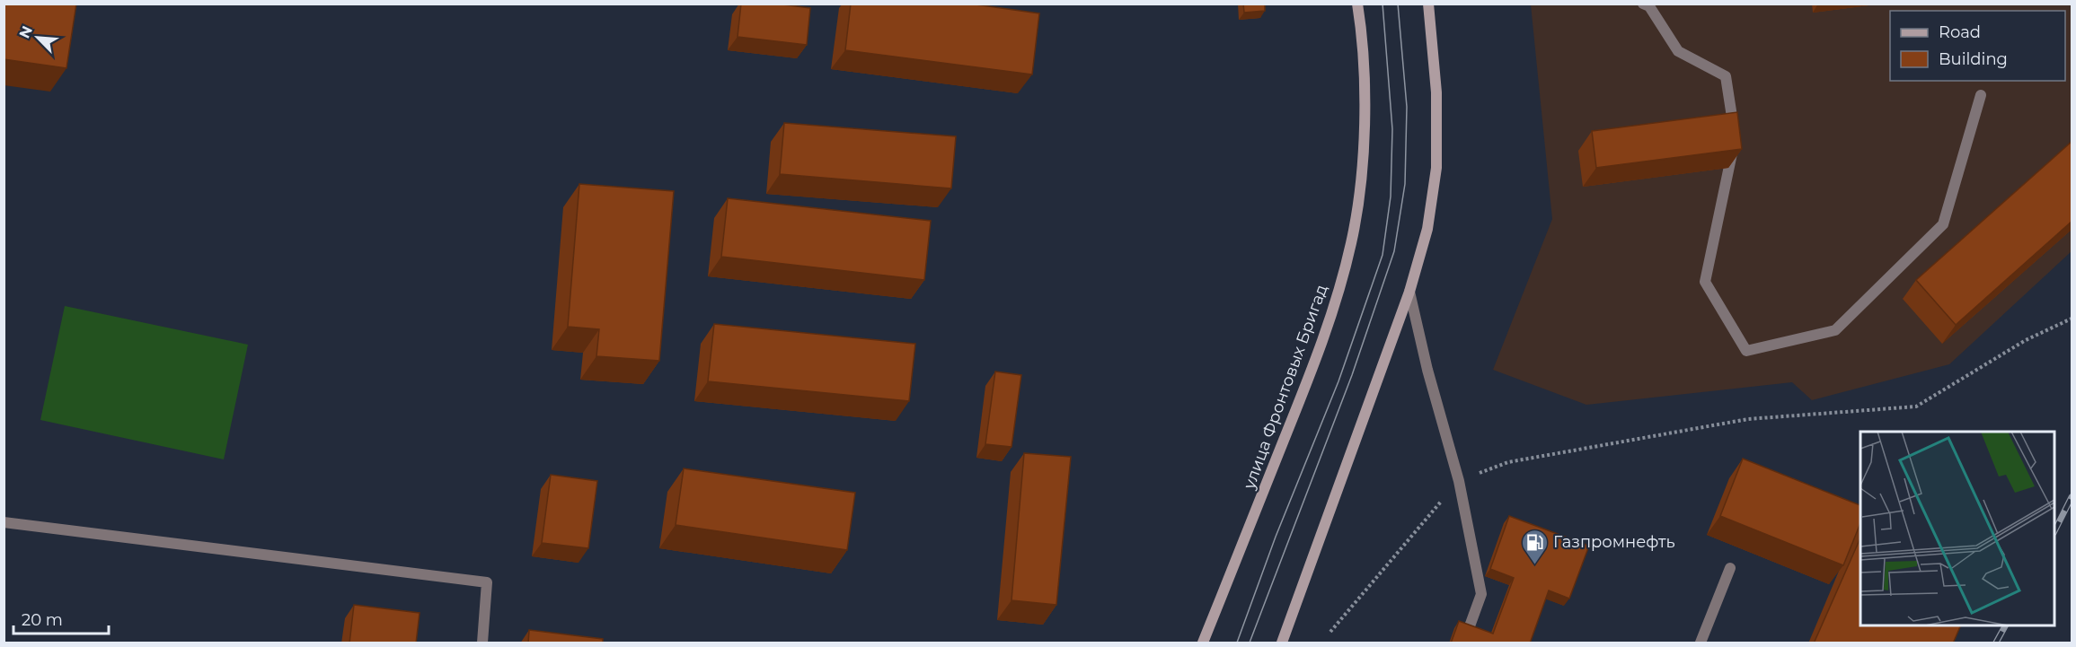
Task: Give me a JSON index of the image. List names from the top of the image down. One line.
{"streets":{"main road":["улица Фронтовых Бригад"]},"places":{"fuel station":["Газпромнефть"]},"legend":["Road","Building"],"scale_bar":"20 m","north":"top left"}
